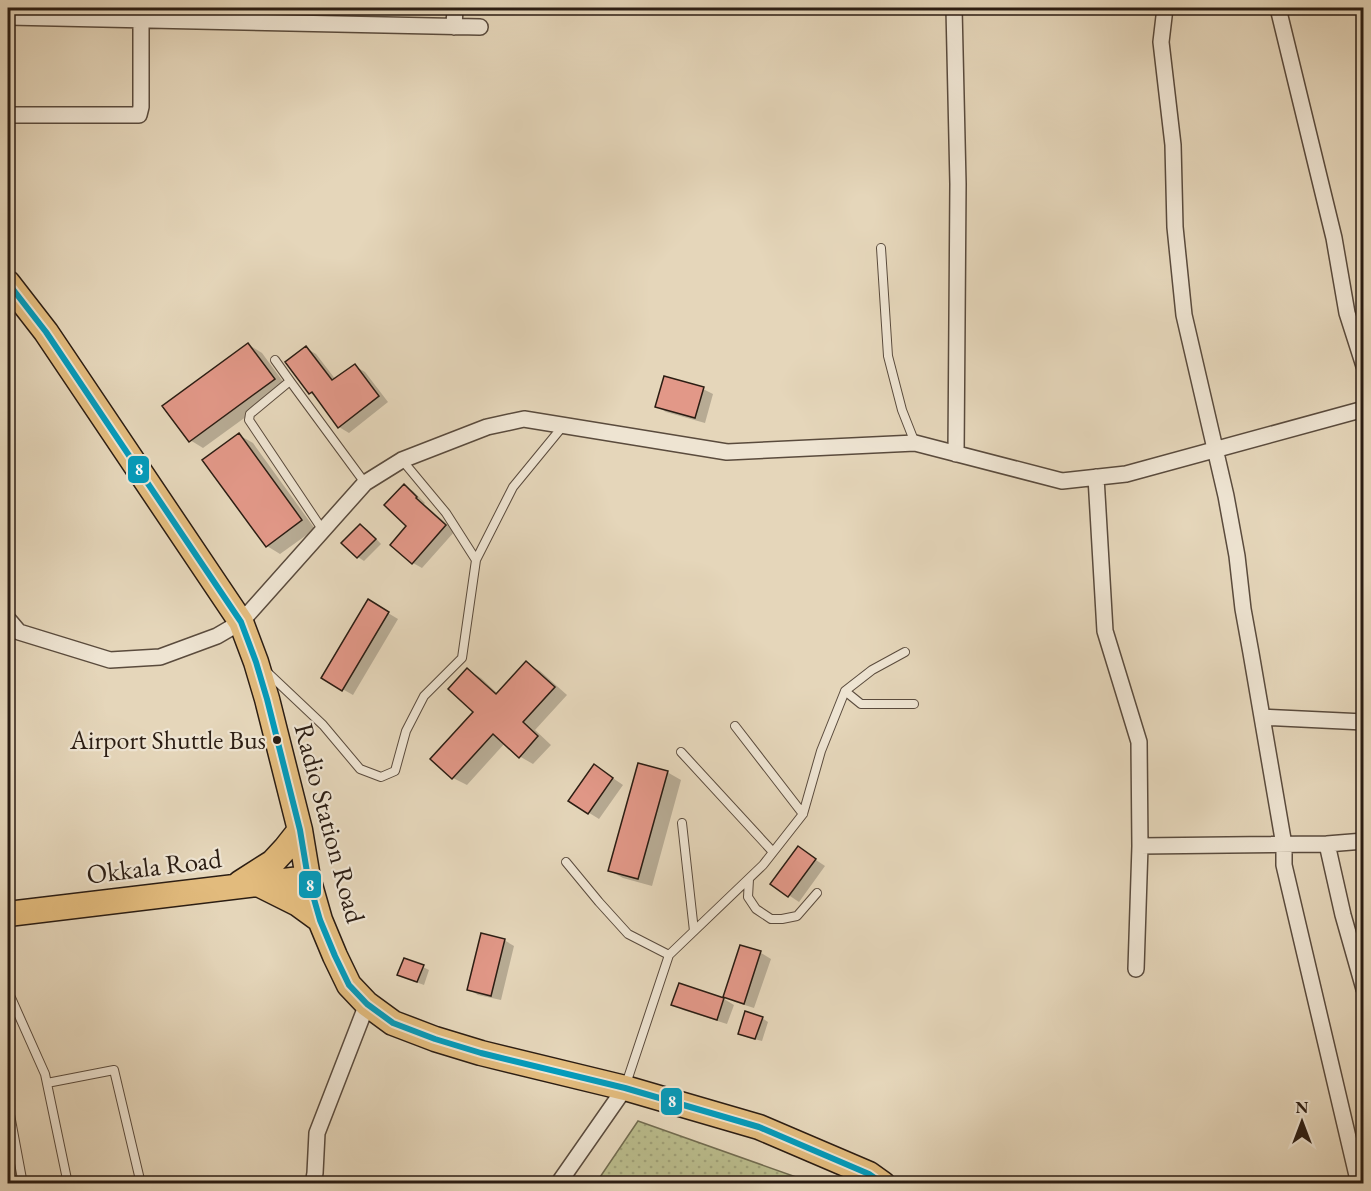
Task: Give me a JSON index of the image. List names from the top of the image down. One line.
{"streets":{"main road":["Radio Station Road","Okkala Road"]},"crossings":[["Radio Station Road","Okkala Road"]],"places":["Airport Shuttle Bus"],"lines":["transit line 8"],"north":"top"}
